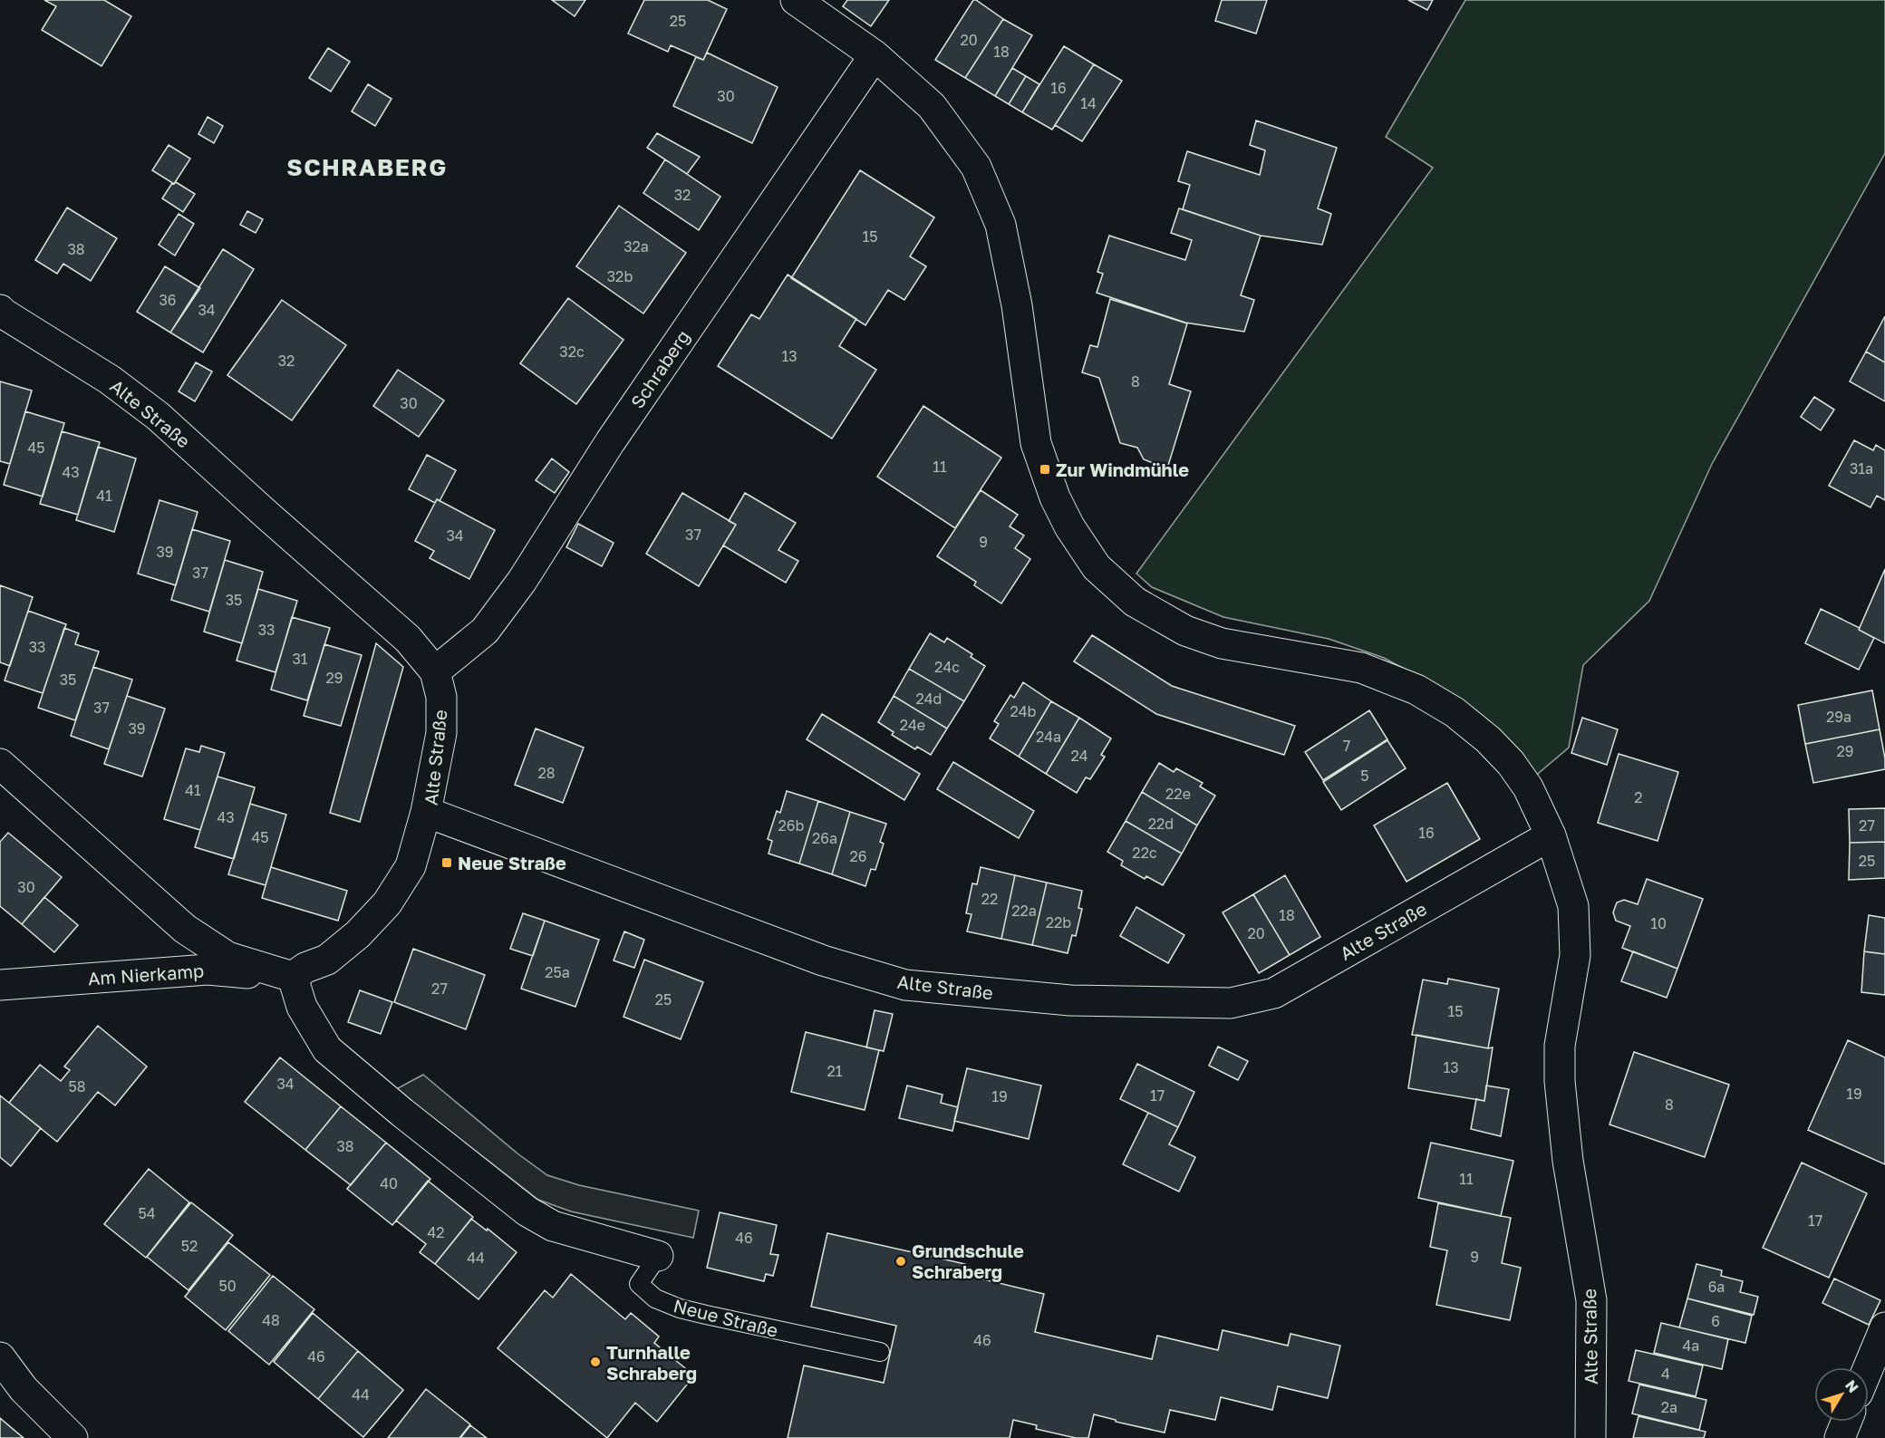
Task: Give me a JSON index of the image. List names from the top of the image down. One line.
{"streets":{"street":["Schraberg","Alte Straße","Am Nierkamp","Neue Straße"]},"crossings":[["Schraberg","Alte Straße"],["Am Nierkamp","Neue Straße"]],"districts":["SCHRABERG"],"places":{"transit":["Zur Windmühle","Neue Straße"],"other":["Grundschule Schraberg","Turnhalle Schraberg"]},"house_numbers":["25","20","18","16","30","14","32","15","32a","38","32b","36","34","32c","13","32","8","30","45","11","31a","43","41","37","34","9","39","37","35","33","33","31","24c","29","35","24d","37","24b","29a","24e","39","24a","7","29","24","28","5","41","22e","2","43","22d","26b","27","16","45","26a","22c","26","25","30","22","22a","18","22b","10","20","25a","27","25","15","13","21","34","58","19","17","19","8","38","11","40","54","17","42","46","52","9","44","50","6a","48","6","46","4a","46","4","44","2a"],"north":"top right"}
